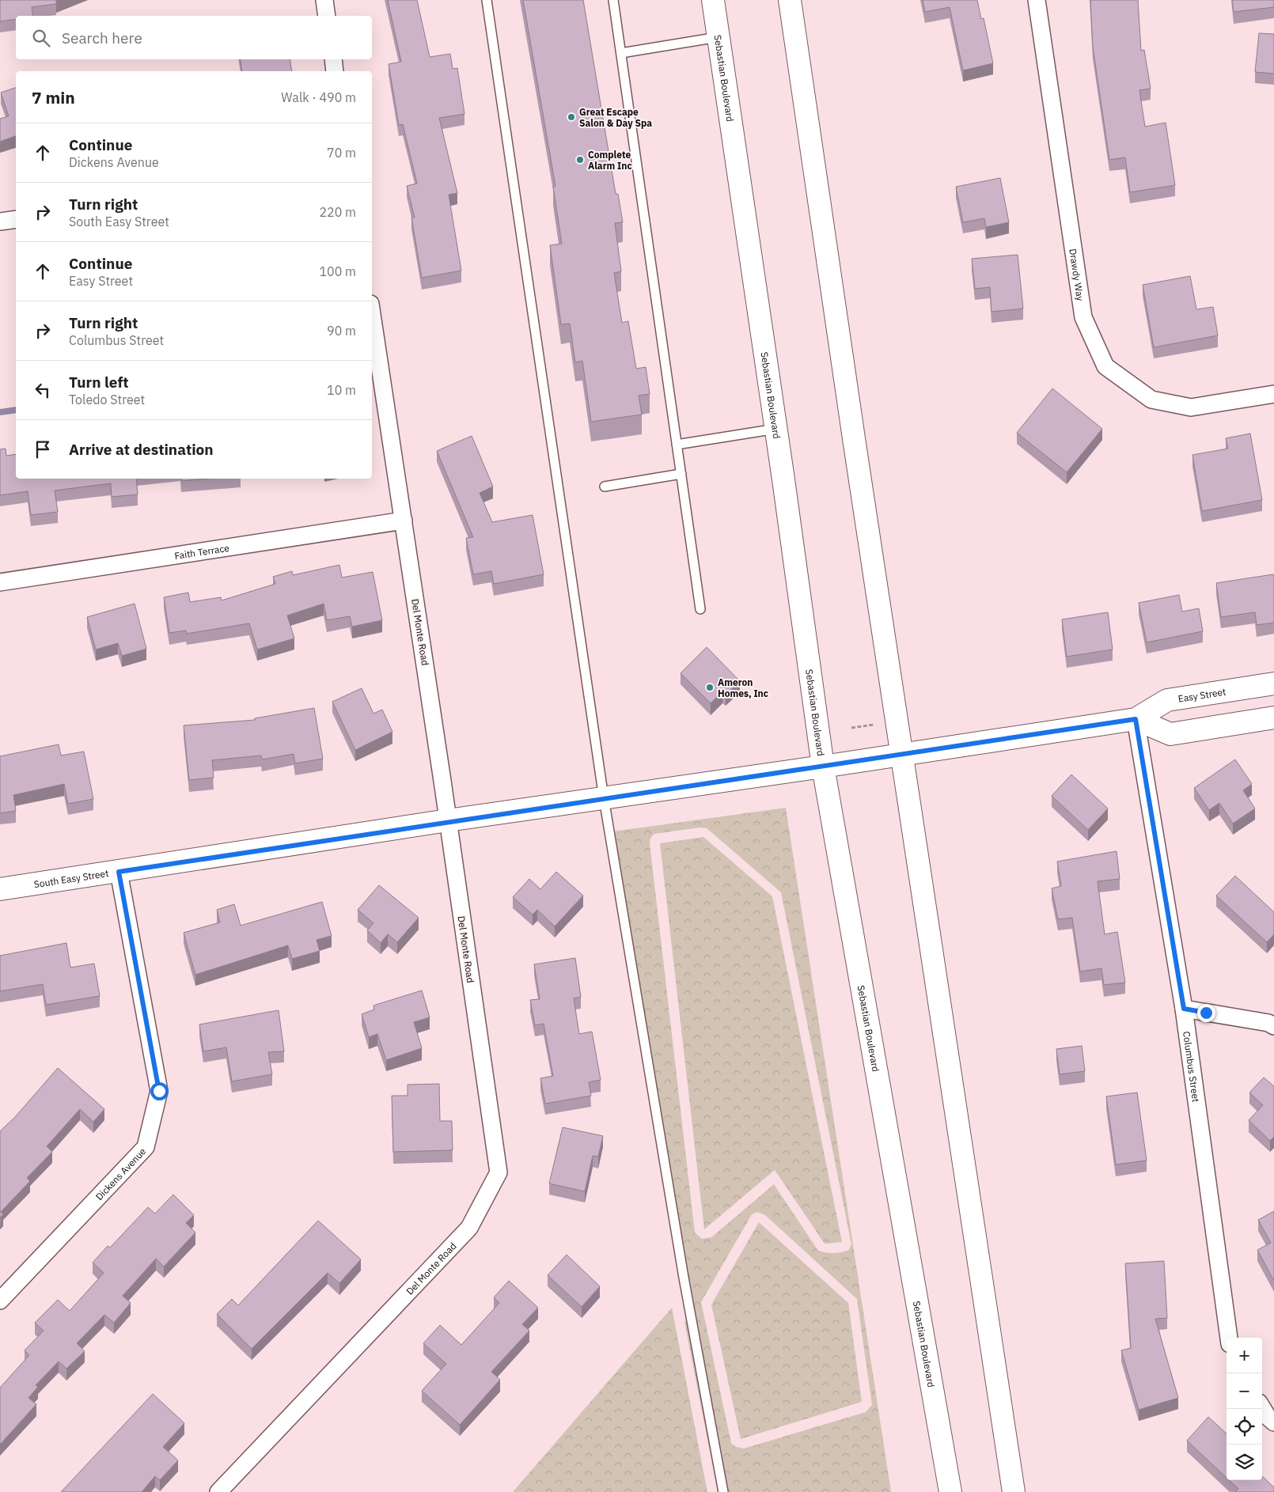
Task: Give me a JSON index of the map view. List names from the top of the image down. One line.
{"streets":{"main road":["Sebastian Boulevard","Easy Street","South Easy Street"],"street":["Drawdy Way","Faith Terrace","Del Monte Road","Columbus Street","Dickens Avenue"]},"crossings":[["Sebastian Boulevard","Easy Street"],["Sebastian Boulevard","South Easy Street"],["Faith Terrace","Del Monte Road"],["Del Monte Road","South Easy Street"],["Easy Street","South Easy Street"],["Easy Street","Columbus Street"],["South Easy Street","Dickens Avenue"]],"places":["Great Escape Salon & Day Spa","Complete Alarm Inc","Ameron Homes, Inc"],"page":{"search":"Search here","heading":["7 min","Walk · 490 m"],"list":[["Continue","Dickens Avenue","70 m"],["Turn right","South Easy Street","220 m"],["Continue","Easy Street","100 m"],["Turn right","Columbus Street","90 m"],["Turn left","Toledo Street","10 m"],"Arrive at destination"],"map_buttons":["+","−"]}}
